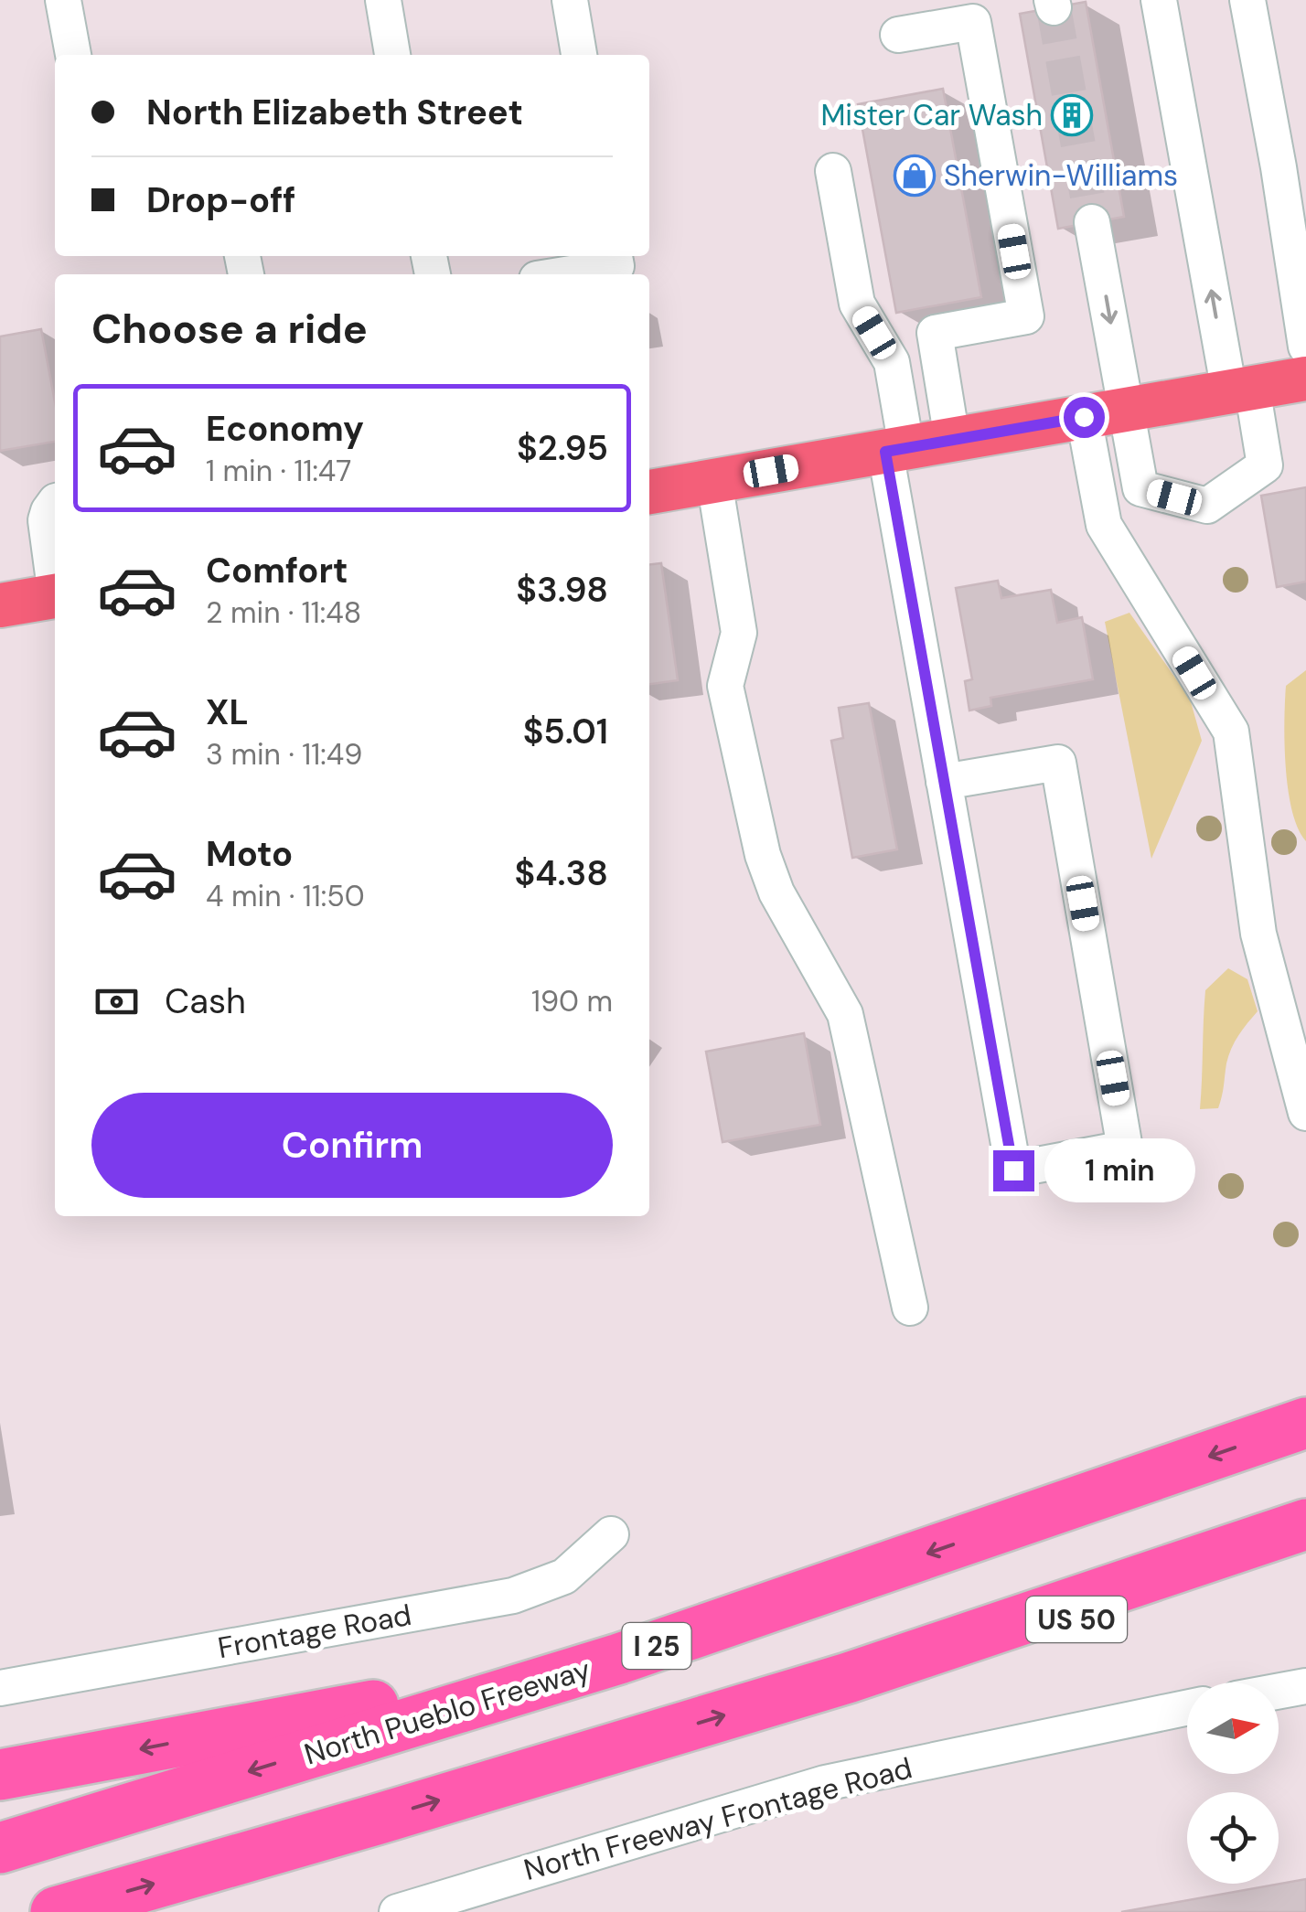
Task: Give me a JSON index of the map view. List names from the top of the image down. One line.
{"streets":{"highway":["US 50","I 25","North Pueblo Freeway"],"street":["Frontage Road","North Freeway Frontage Road"]},"places":{"building":["Mister Car Wash"],"shop":["Sherwin-Williams"]},"north":"right","page":{"banner":["North Elizabeth Street","Drop-off"],"heading":"Choose a ride","list":[{"name":"Economy","note":"1 min · 11:47","value":"$2.95"},{"name":"Comfort","note":"2 min · 11:48","value":"$3.98"},{"name":"XL","note":"3 min · 11:49","value":"$5.01"},{"name":"Moto","note":"4 min · 11:50","value":"$4.38"}],"pay":["Cash","190 m"],"buttons":"Confirm","bubble":"1 min"}}
